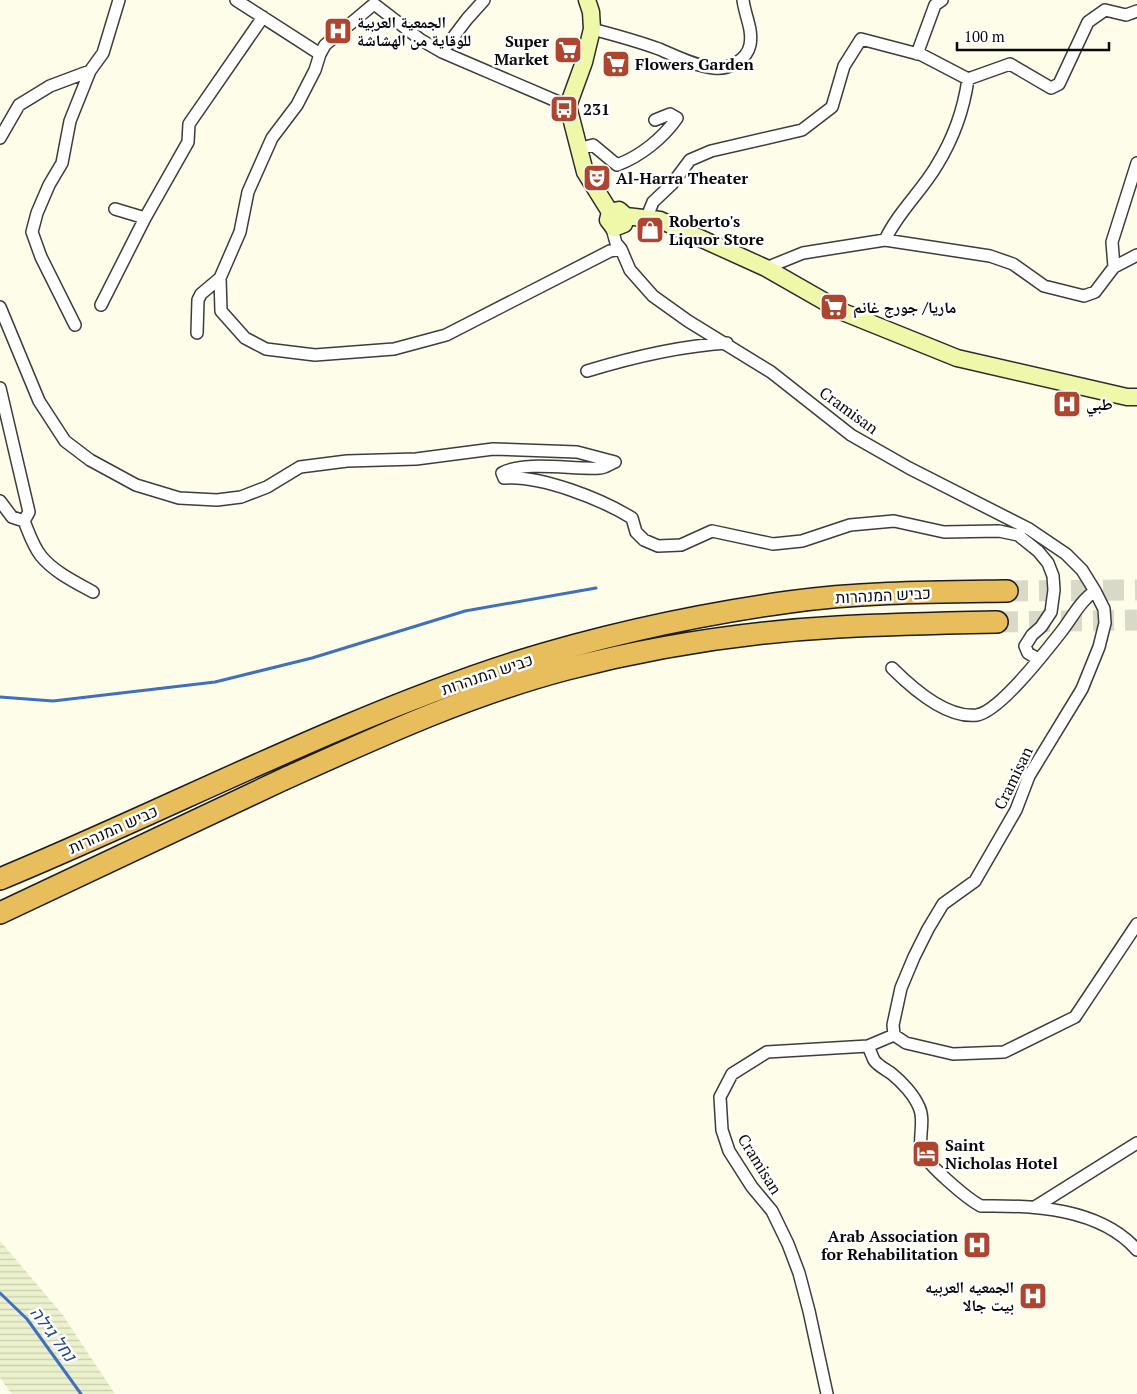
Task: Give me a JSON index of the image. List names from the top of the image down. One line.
{"streets":{"highway":["כביש המנהרות"],"street":["Cramisan"]},"water":["נחל גילה"],"places":{"hospital":["الجمعية العربية للوقاية من الهشاشة","طبي","Arab Association for Rehabilitation","الجمعيه العربيه بيت جالا"],"supermarket":["Super Market","Flowers Garden","ماريا/ جورج غانم"],"bus stop":["231"],"theatre":["Al-Harra Theater"],"shop":["Roberto's Liquor Store"],"hotel":["Saint Nicholas Hotel"]},"scale_bar":"100 m"}
